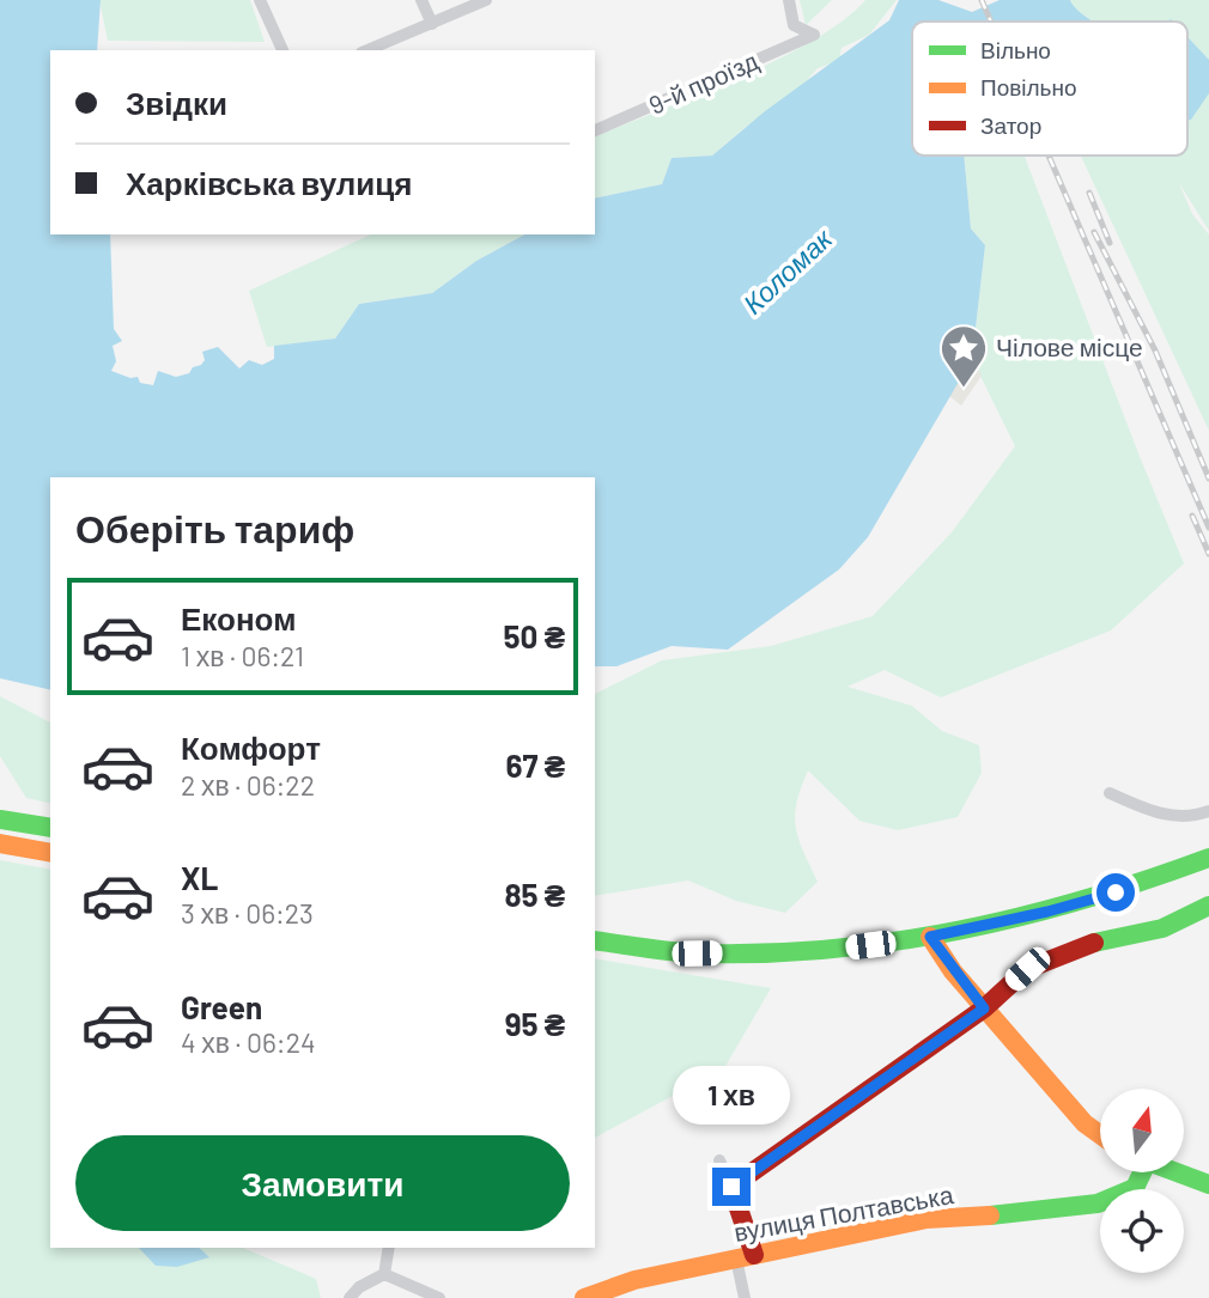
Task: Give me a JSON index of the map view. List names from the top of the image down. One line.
{"streets":{"main road":["вулиця Полтавська"],"street":["9-й проїзд"]},"water":["Коломак"],"places":{"place":["Чілове місце"]},"legend":["Вільно","Повільно","Затор"],"north":"top","page":{"banner":["Звідки","Харківська вулиця"],"heading":"Оберіть тариф","list":[{"name":"Економ","note":"1 хв · 06:21","value":"50 ₴"},{"name":"Комфорт","note":"2 хв · 06:22","value":"67 ₴"},{"name":"XL","note":"3 хв · 06:23","value":"85 ₴"},{"name":"Green","note":"4 хв · 06:24","value":"95 ₴"}],"bubble":"1 хв","buttons":"Замовити"}}
